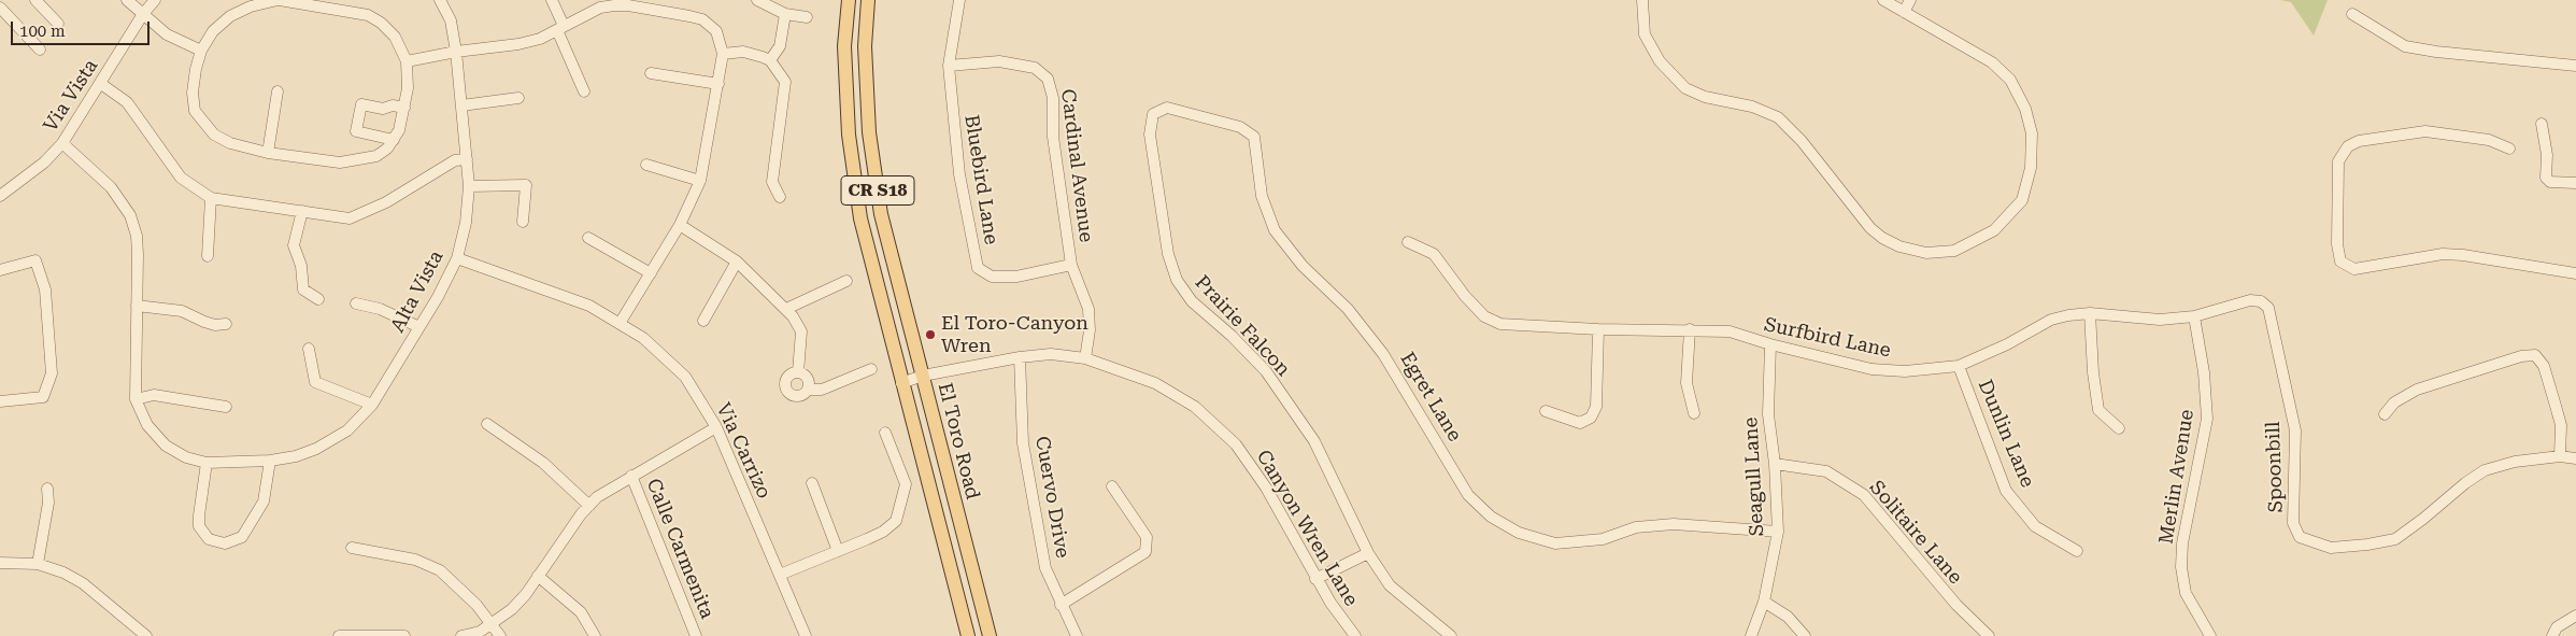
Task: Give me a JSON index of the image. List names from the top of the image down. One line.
{"streets":{"main road":["CR S18","El Toro Road"],"street":["Via Vista","Cardinal Avenue","Bluebird Lane","Alta Vista","Prairie Falcon","Surfbird Lane","Egret Lane","Dunlin Lane","Via Carrizo","Spoonbill","Seagull Lane","Merlin Avenue","Cuervo Drive","Canyon Wren Lane","Solitaire Lane","Calle Carmenita"]},"crossings":[["Via Vista","Alta Vista"],["Cardinal Avenue","Bluebird Lane"],["Cardinal Avenue","Canyon Wren Lane"],["CR S18","Canyon Wren Lane"],["Alta Vista","Via Carrizo"],["Prairie Falcon","Egret Lane"],["Surfbird Lane","Dunlin Lane"],["Surfbird Lane","Spoonbill"],["Surfbird Lane","Seagull Lane"],["Surfbird Lane","Merlin Avenue"],["Egret Lane","Seagull Lane"],["El Toro Road","Canyon Wren Lane"],["Seagull Lane","Solitaire Lane"],["Cuervo Drive","Canyon Wren Lane"]],"places":["El Toro-Canyon Wren"],"scale_bar":"100 m"}
